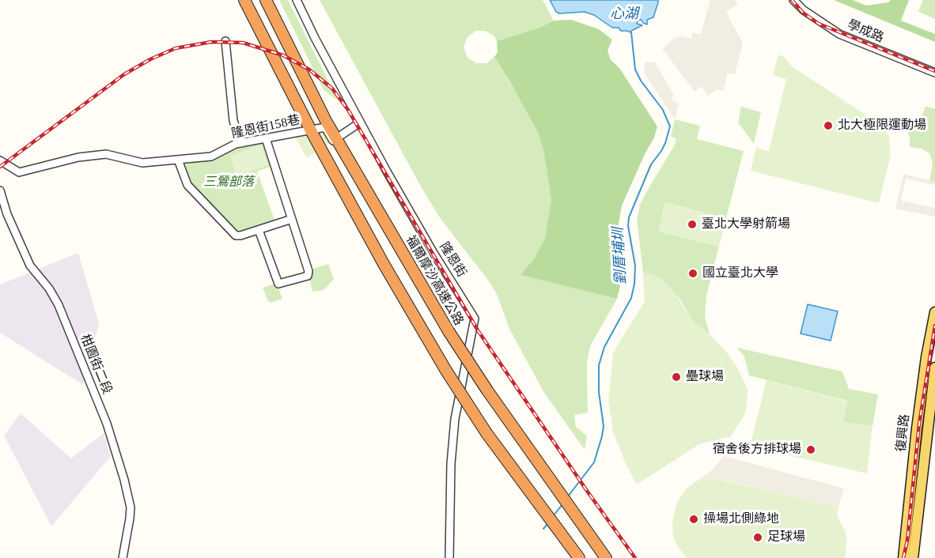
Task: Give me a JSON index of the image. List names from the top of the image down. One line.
{"streets":{"highway":["福爾摩沙高速公路"],"main road":["復興路"],"street":["學成路","隆恩街158巷","隆恩街","柑園街二段"]},"crossings":[["隆恩街158巷","福爾摩沙高速公路"]],"water":["心湖","劉厝埔圳"],"parks":["三鶯部落"],"places":["北大極限運動場","臺北大學射箭場","國立臺北大學","壘球場","宿舍後方排球場","操場北側綠地","足球場"]}
